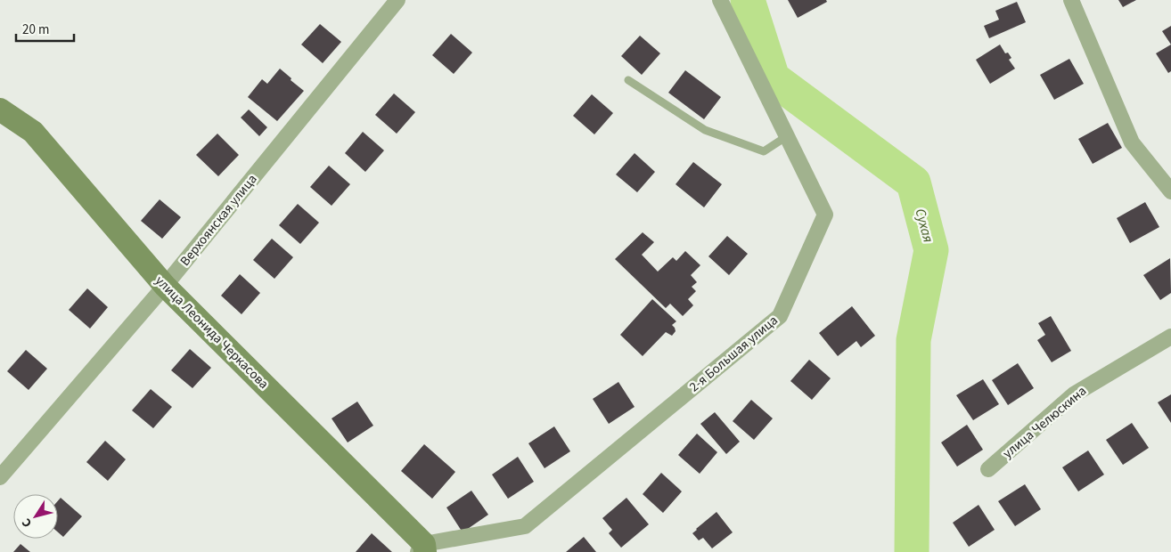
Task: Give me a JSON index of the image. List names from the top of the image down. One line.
{"streets":{"street":["Верхоянская улица","улица Леонида Черкасова","2-я Большая улица","улица Челюскина"]},"crossings":[["Верхоянская улица","улица Леонида Черкасова"],["улица Леонида Черкасова","2-я Большая улица"]],"water":["Сухая"],"scale_bar":"20 m","north":"bottom left"}
